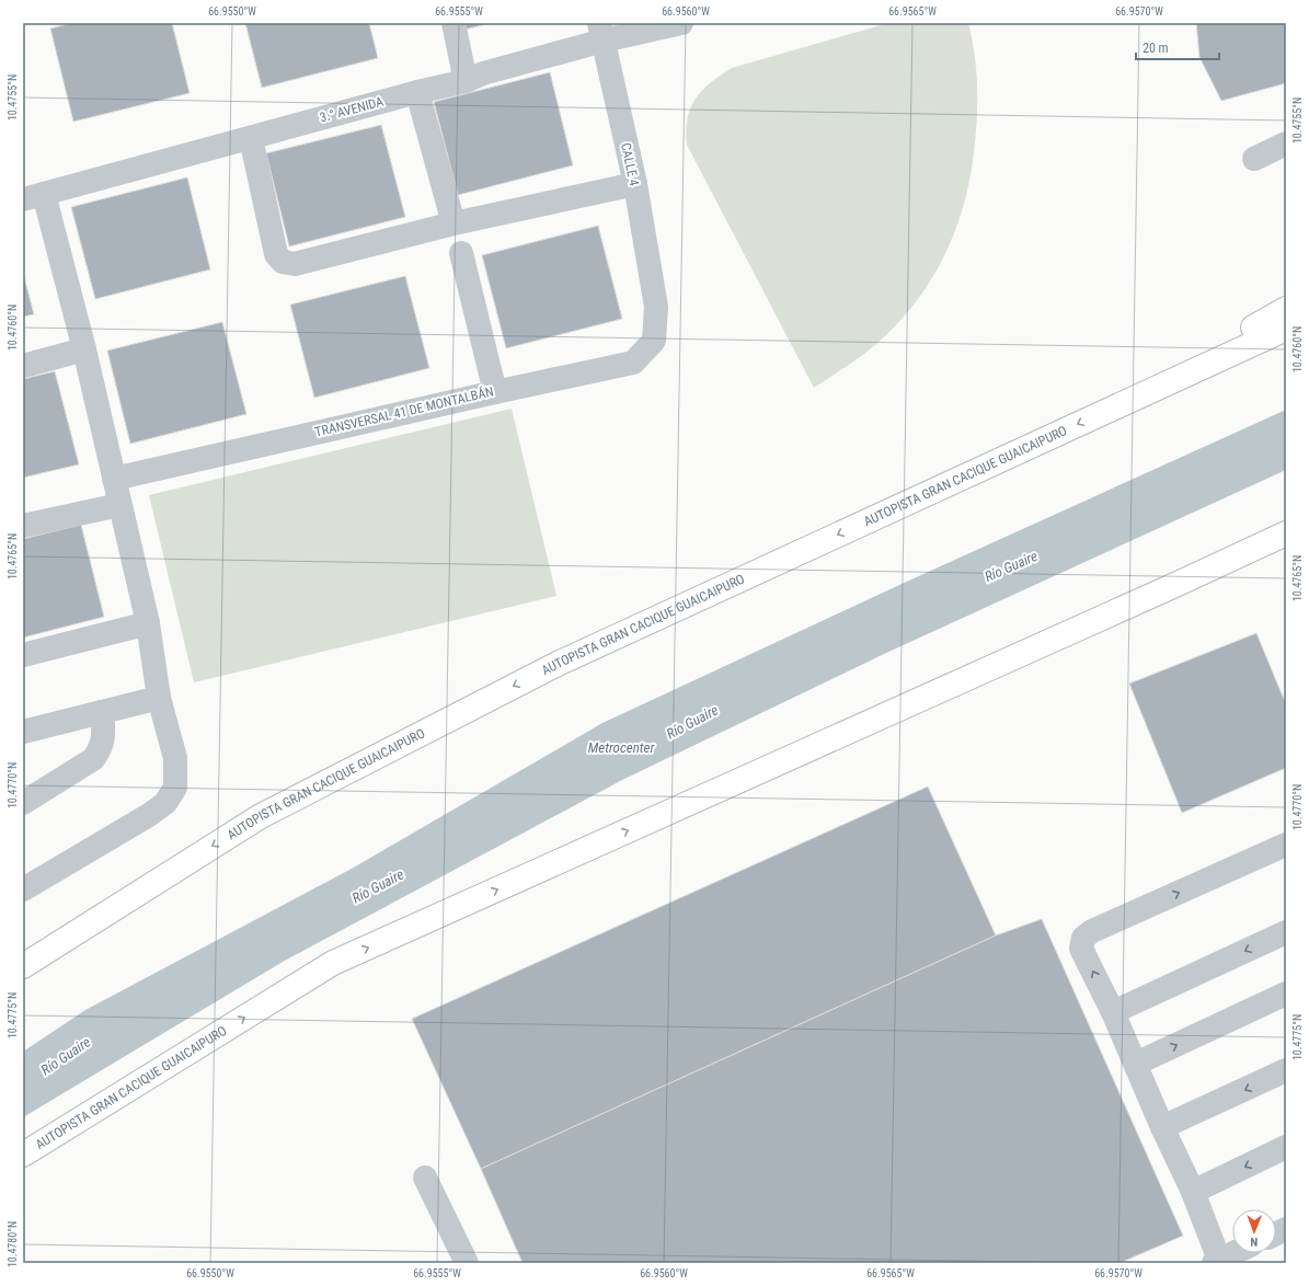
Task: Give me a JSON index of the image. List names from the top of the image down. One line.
{"streets":{"highway":["AUTOPISTA GRAN CACIQUE GUAICAIPURO"],"street":["3.° AVENIDA","CALLE 4","TRANSVERSAL 41 DE MONTALBÁN"]},"crossings":[["3.° AVENIDA","CALLE 4"],["CALLE 4","TRANSVERSAL 41 DE MONTALBÁN"]],"water":["Río Guaire","Metrocenter"],"scale_bar":"20 m","north":"bottom","coordinates":["66.9550°W","66.9555°W","66.9560°W","66.9565°W","66.9570°W","10.4755°N","10.4760°N","10.4765°N","10.4770°N","10.4775°N","10.4780°N"]}
